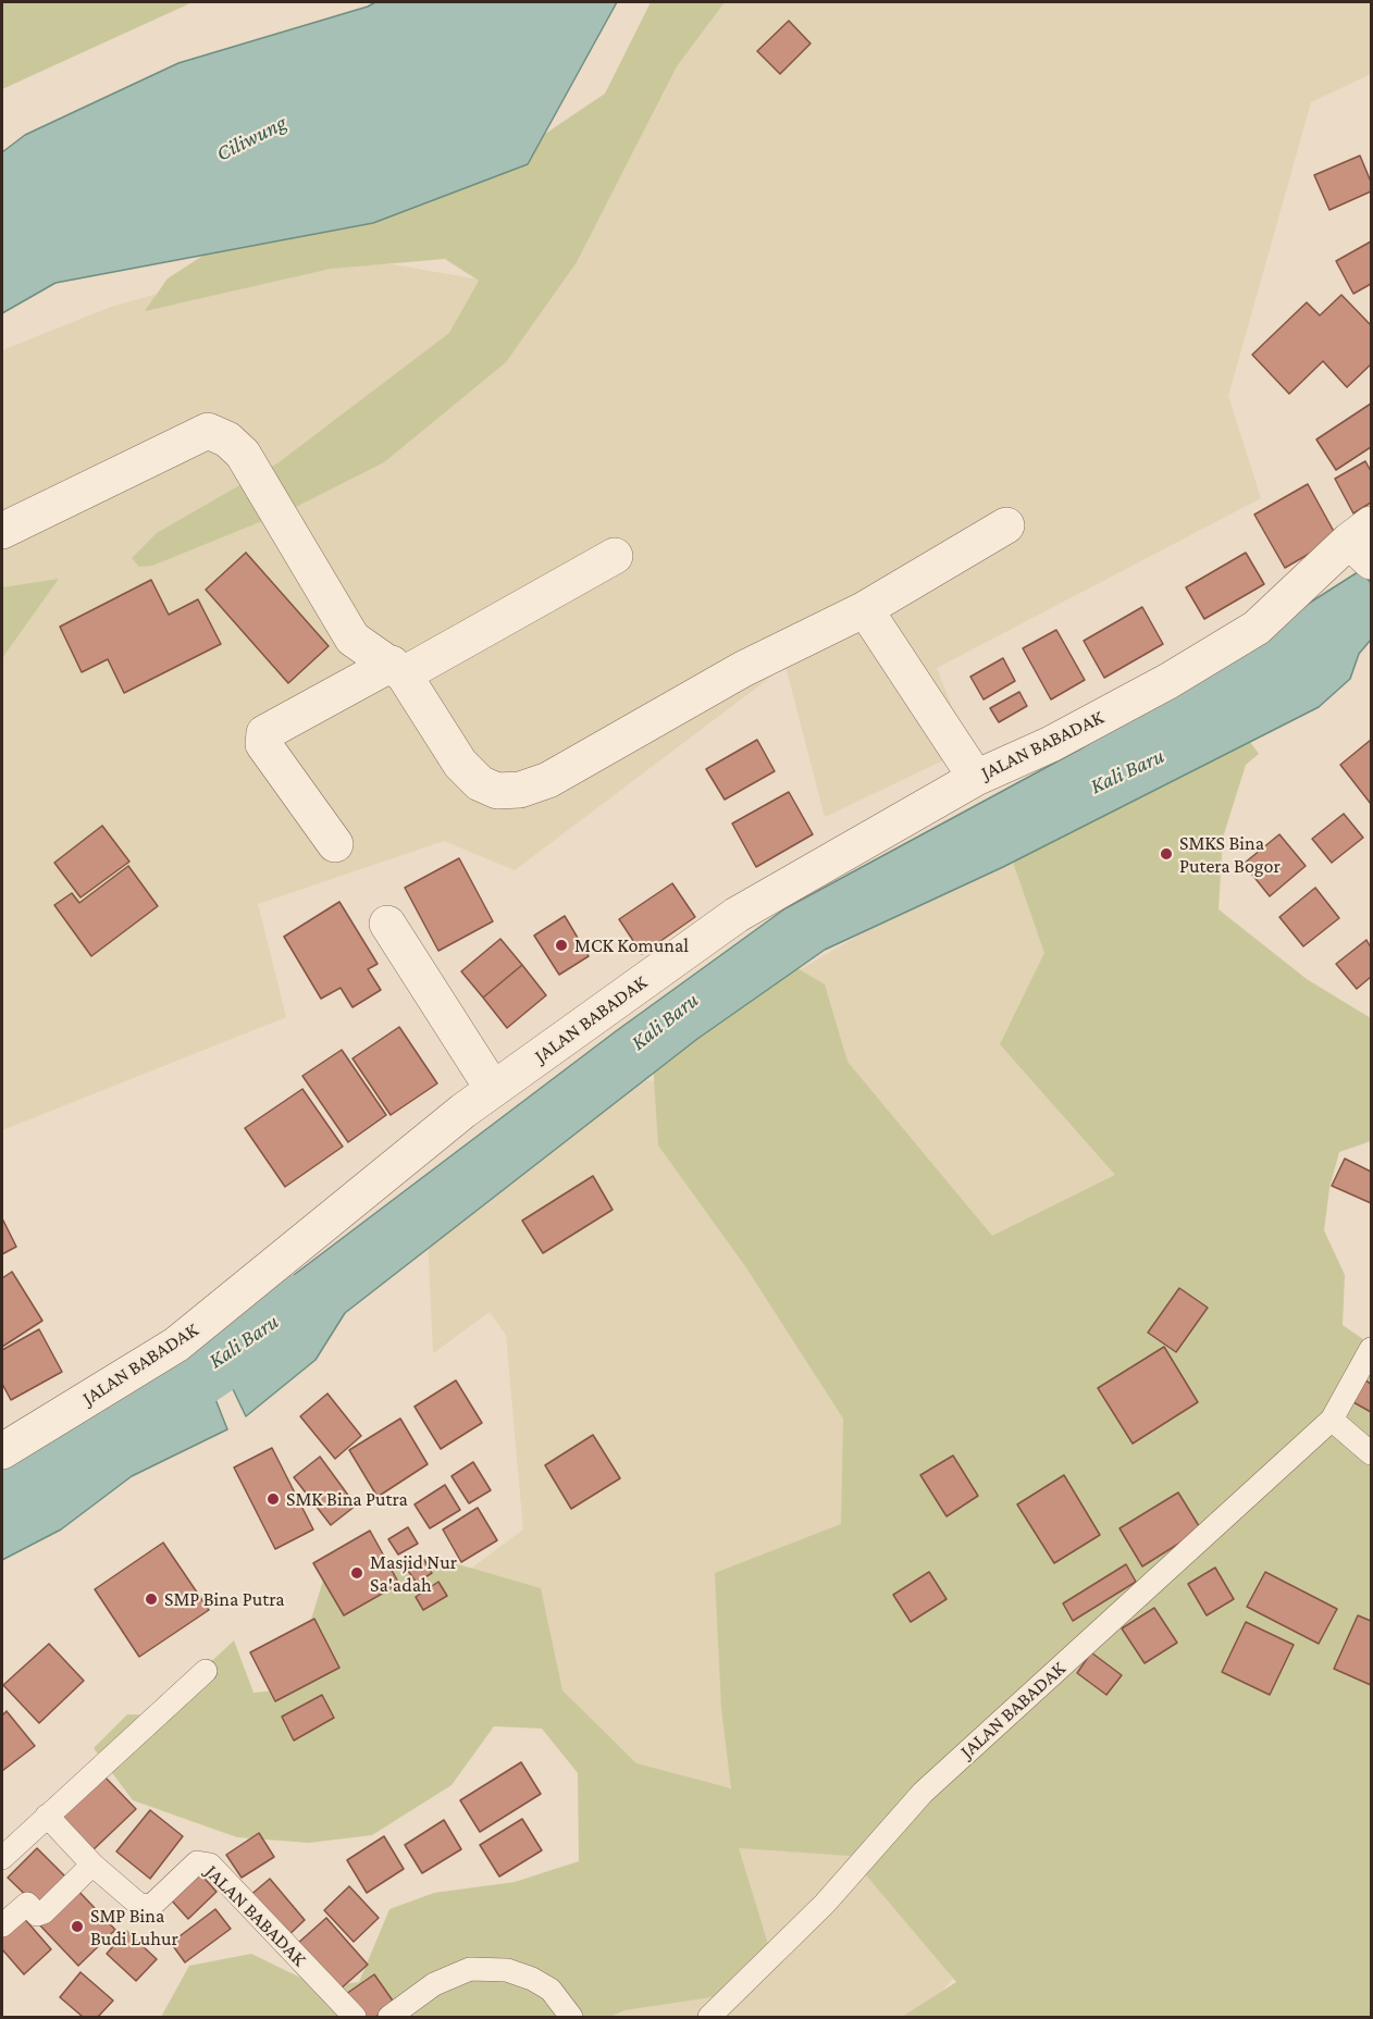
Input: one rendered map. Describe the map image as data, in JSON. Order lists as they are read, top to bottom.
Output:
{
  "streets": {
    "street": ["JALAN BABADAK"]
  },
  "water": ["Ciliwung", "Kali Baru"],
  "places": [
    "SMKS Bina Putera Bogor",
    "MCK Komunal",
    "SMK Bina Putra",
    "Masjid Nur Sa'adah",
    "SMP Bina Putra",
    "SMP Bina Budi Luhur"
  ]
}
